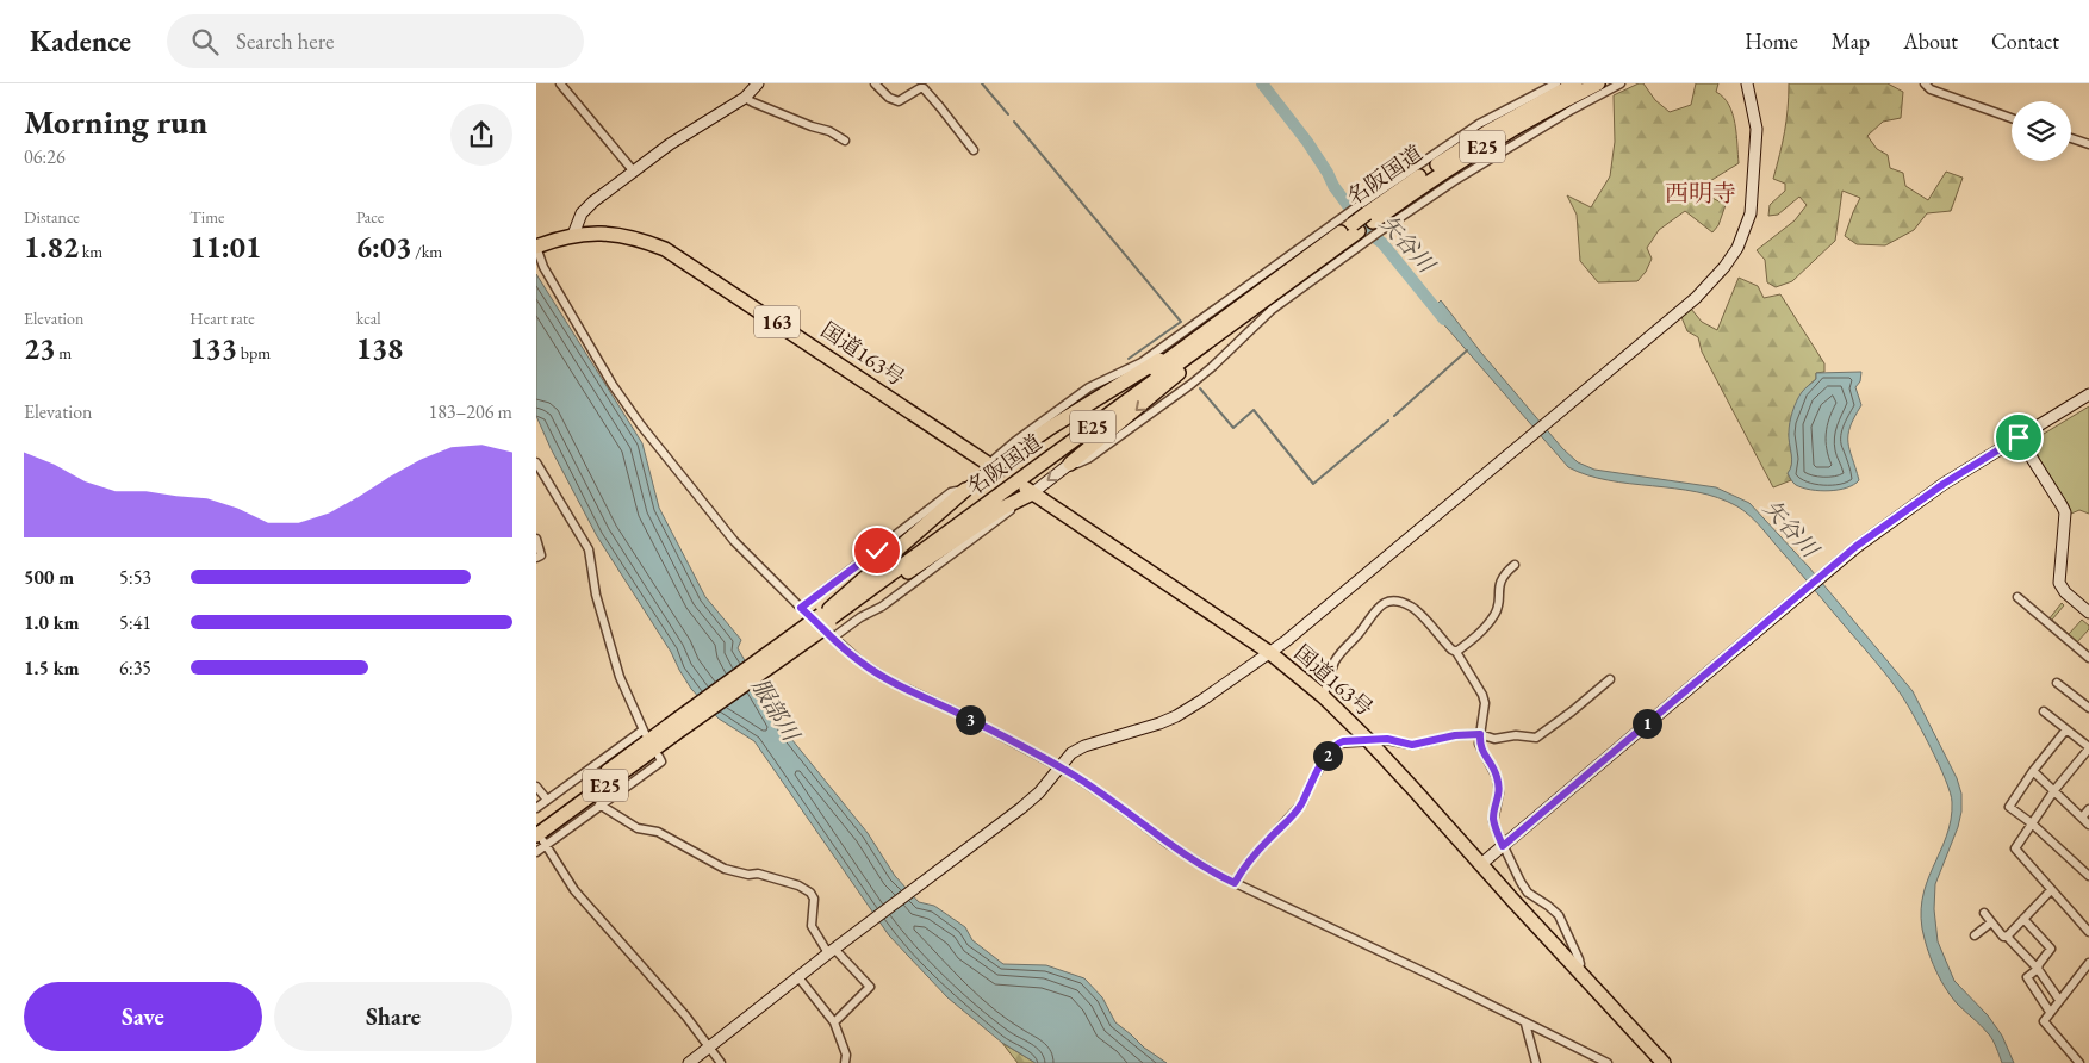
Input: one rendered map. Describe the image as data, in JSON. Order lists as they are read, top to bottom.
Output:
{
  "streets": {
    "highway": [
      "E25",
      "名阪国道",
      "163",
      "国道163号"
    ]
  },
  "districts": ["西明寺"],
  "water": ["矢谷川", "服部川"],
  "page": {
    "header": "Kadence",
    "search": "Search here",
    "nav": [
      "Home",
      "Map",
      "About",
      "Contact"
    ],
    "heading": ["Morning run", "06:26"],
    "stats": [
      ["Distance", "1.82 km"],
      ["Time", "11:01"],
      ["Pace", "6:03 /km"],
      ["Elevation", "23 m"],
      ["Heart rate", "133 bpm"],
      ["kcal", "138"]
    ],
    "chart": ["Elevation", "183–206 m"],
    "list": [
      {
        "name": "500 m",
        "note": "5:53"
      },
      {
        "name": "1.0 km",
        "note": "5:41"
      },
      {
        "name": "1.5 km",
        "note": "6:35"
      }
    ],
    "pins": ["3", "1", "2"],
    "buttons": ["Save", "Share"]
  }
}
